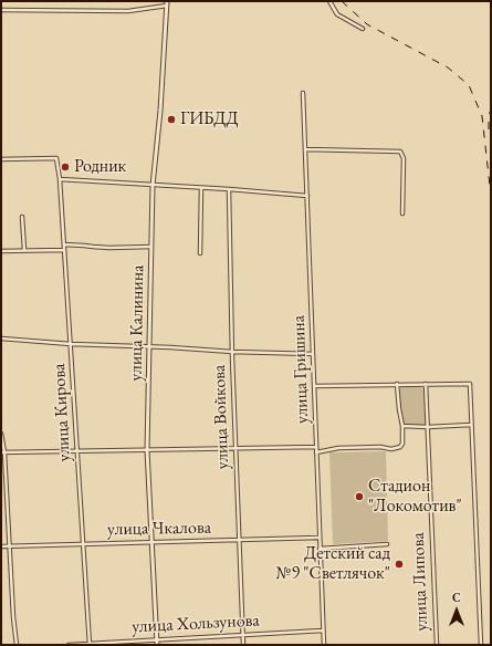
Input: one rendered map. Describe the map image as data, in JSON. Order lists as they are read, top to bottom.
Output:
{
  "streets": {
    "street": [
      "улица Калинина",
      "улица Гришина",
      "улица Кирова",
      "улица Войкова",
      "улица Чкалова",
      "улица Липова",
      "улица Хользунова"
    ]
  },
  "crossings": [
    ["улица Калинина", "улица Чкалова"],
    ["улица Калинина", "улица Хользунова"],
    ["улица Гришина", "улица Чкалова"],
    ["улица Гришина", "улица Хользунова"],
    ["улица Кирова", "улица Чкалова"],
    ["улица Кирова", "улица Хользунова"],
    ["улица Войкова", "улица Чкалова"],
    ["улица Войкова", "улица Хользунова"]
  ],
  "places": [
    "ГИБДД",
    "Родник",
    "Стадион \"Локомотив\"",
    "Детский сад №9 \"Светлячок\""
  ],
  "north": "top"
}
